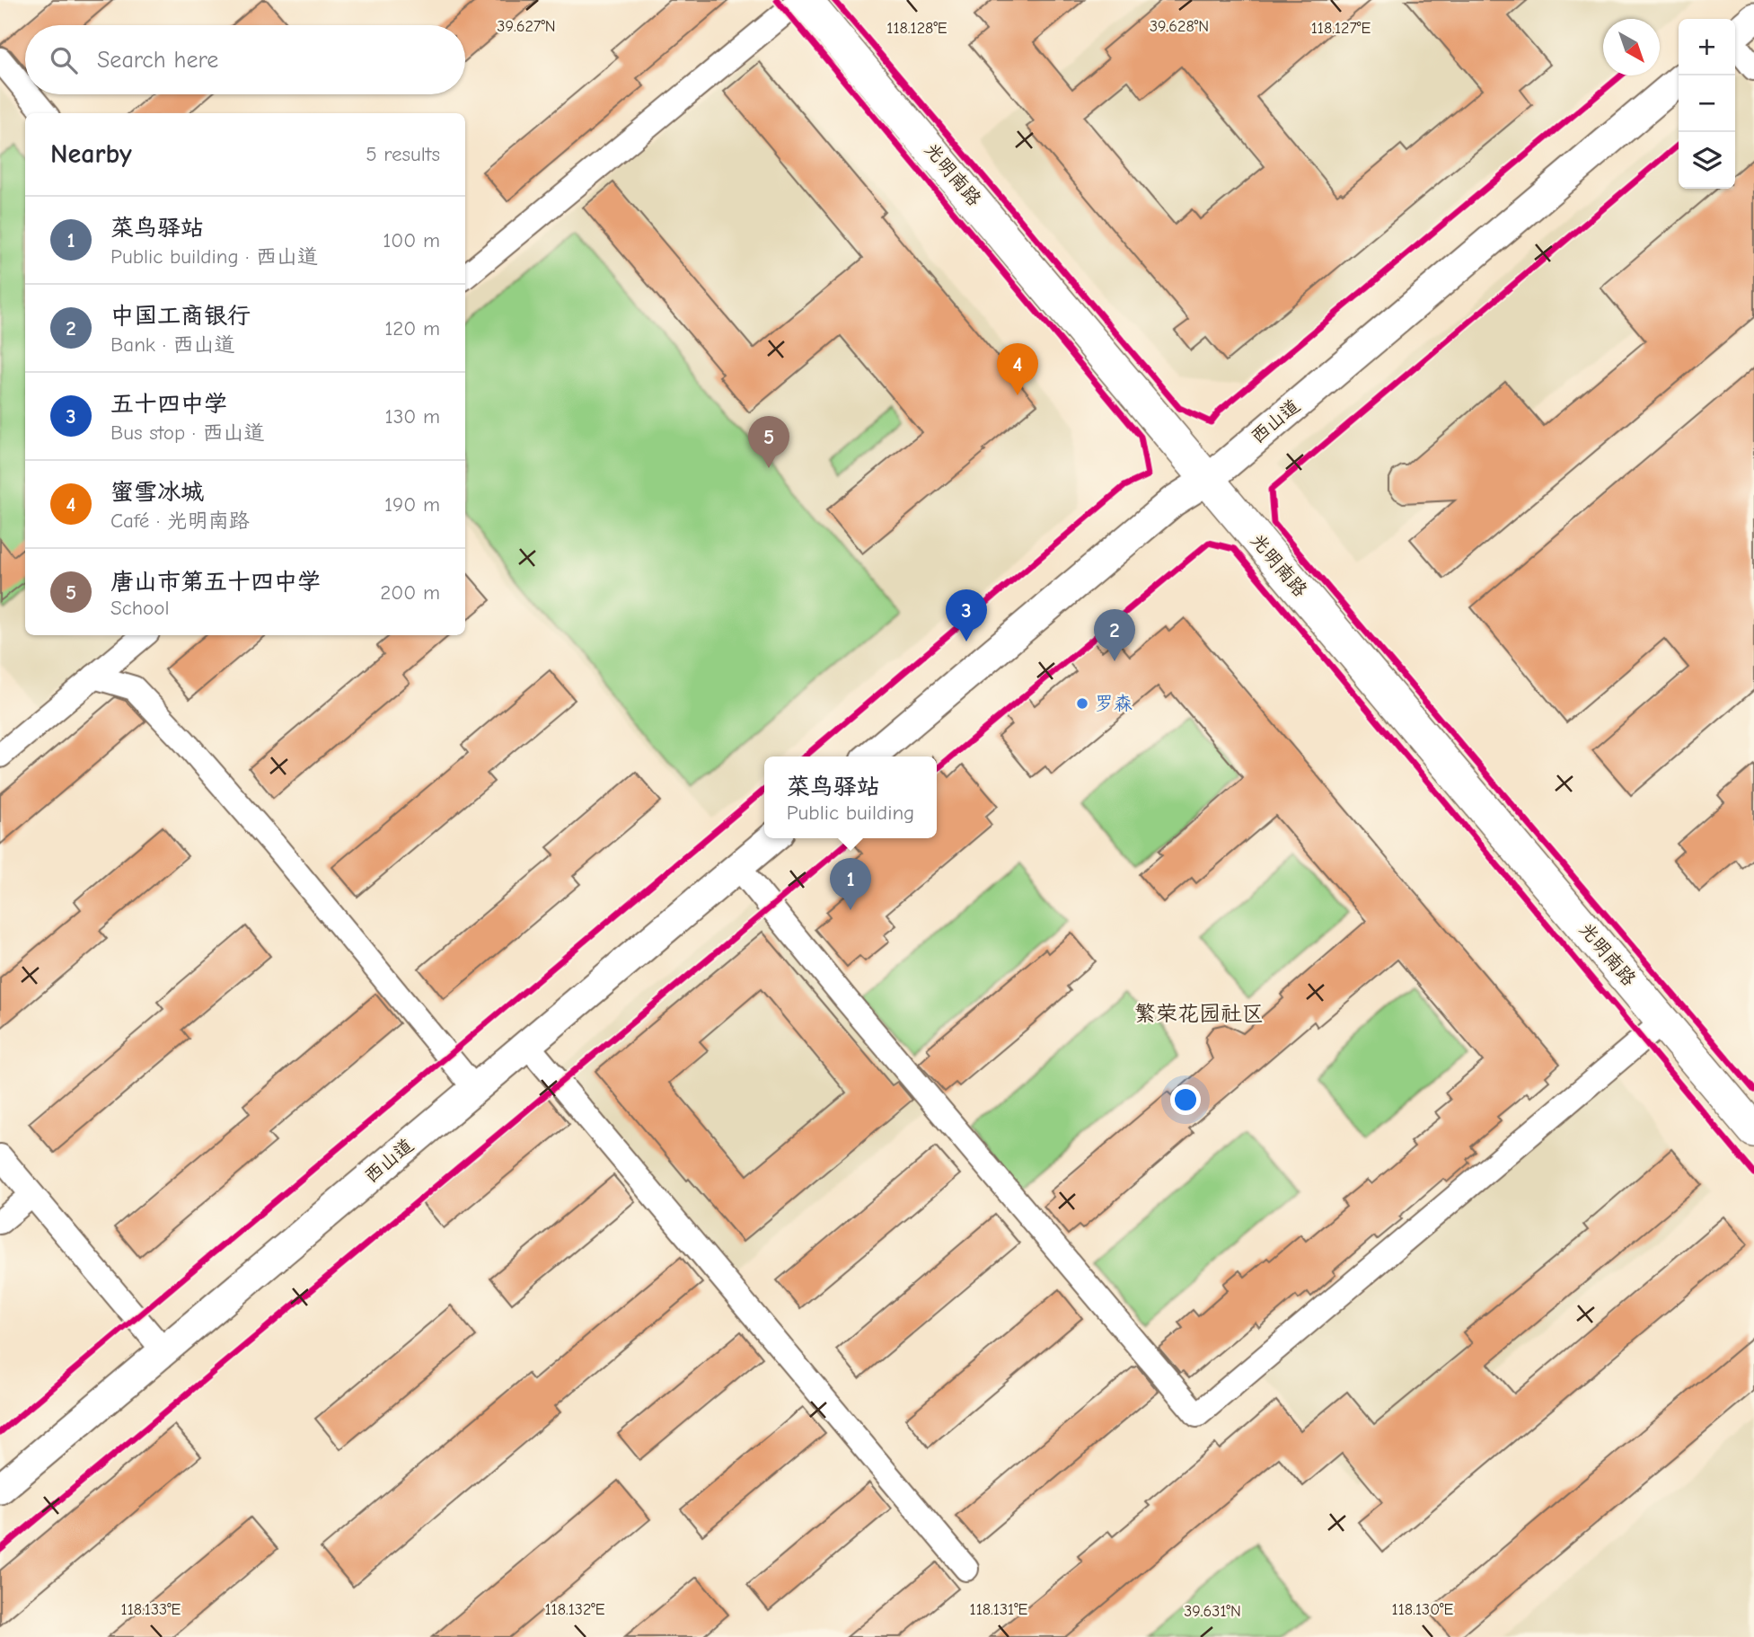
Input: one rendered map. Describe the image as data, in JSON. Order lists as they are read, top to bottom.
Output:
{
  "streets": {
    "main road": ["光明南路"],
    "street": ["西山道"]
  },
  "crossings": [
    ["光明南路", "西山道"]
  ],
  "districts": ["繁荣花园社区"],
  "places": ["罗森"],
  "north": "bottom right",
  "page": {
    "map_buttons": ["+", "−"],
    "search": "Search here",
    "heading": ["Nearby", "5 results"],
    "list": [
      {
        "mark": "1",
        "name": "菜鸟驿站",
        "note": "Public building · 西山道",
        "value": "100 m"
      },
      {
        "mark": "2",
        "name": "中国工商银行",
        "note": "Bank · 西山道",
        "value": "120 m"
      },
      {
        "mark": "3",
        "name": "五十四中学",
        "note": "Bus stop · 西山道",
        "value": "130 m"
      },
      {
        "mark": "4",
        "name": "蜜雪冰城",
        "note": "Café · 光明南路",
        "value": "190 m"
      },
      {
        "mark": "5",
        "name": "唐山市第五十四中学",
        "note": "School",
        "value": "200 m"
      }
    ],
    "pins": [
      "4",
      "5",
      "3",
      "2",
      "1"
    ],
    "popup": ["菜鸟驿站", "Public building"]
  },
  "coordinates": [
    "39.627°N",
    "39.628°N",
    "118.128°E",
    "118.127°E",
    "118.133°E",
    "118.132°E",
    "118.131°E",
    "118.130°E",
    "39.631°N"
  ]
}
